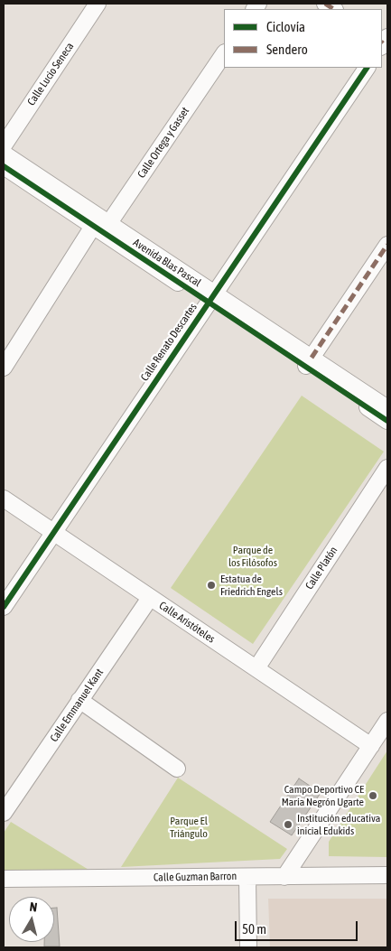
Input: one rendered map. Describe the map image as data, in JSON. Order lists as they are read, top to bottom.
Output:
{
  "streets": {
    "street": [
      "Calle Lucio Seneca",
      "Calle Ortega y Gasset",
      "Avenida Blas Pascal",
      "Calle Renato Descartes",
      "Calle Platón",
      "Calle Aristóteles",
      "Calle Emmanuel Kant",
      "Calle Guzman Barron"
    ]
  },
  "crossings": [
    ["Calle Ortega y Gasset", "Avenida Blas Pascal"],
    ["Avenida Blas Pascal", "Calle Renato Descartes"],
    ["Calle Renato Descartes", "Calle Aristóteles"],
    ["Calle Platón", "Calle Aristóteles"],
    ["Calle Aristóteles", "Calle Emmanuel Kant"]
  ],
  "parks": ["Parque de los Filósofos", "Parque El Triángulo"],
  "places": ["Estatua de Friedrich Engels", "Campo Deportivo CE María Negrón Ugarte", "Institución educativa inicial Edukids"],
  "legend": ["Ciclovía", "Sendero"],
  "scale_bar": "50 m",
  "north": "top"
}
